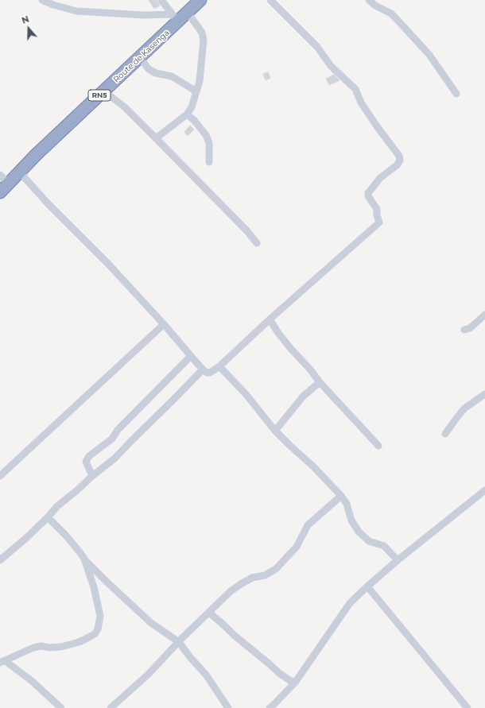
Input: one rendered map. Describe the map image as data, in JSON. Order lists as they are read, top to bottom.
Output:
{
  "streets": {
    "highway": ["Route de Kasenga", "RN5"]
  },
  "north": "top"
}
